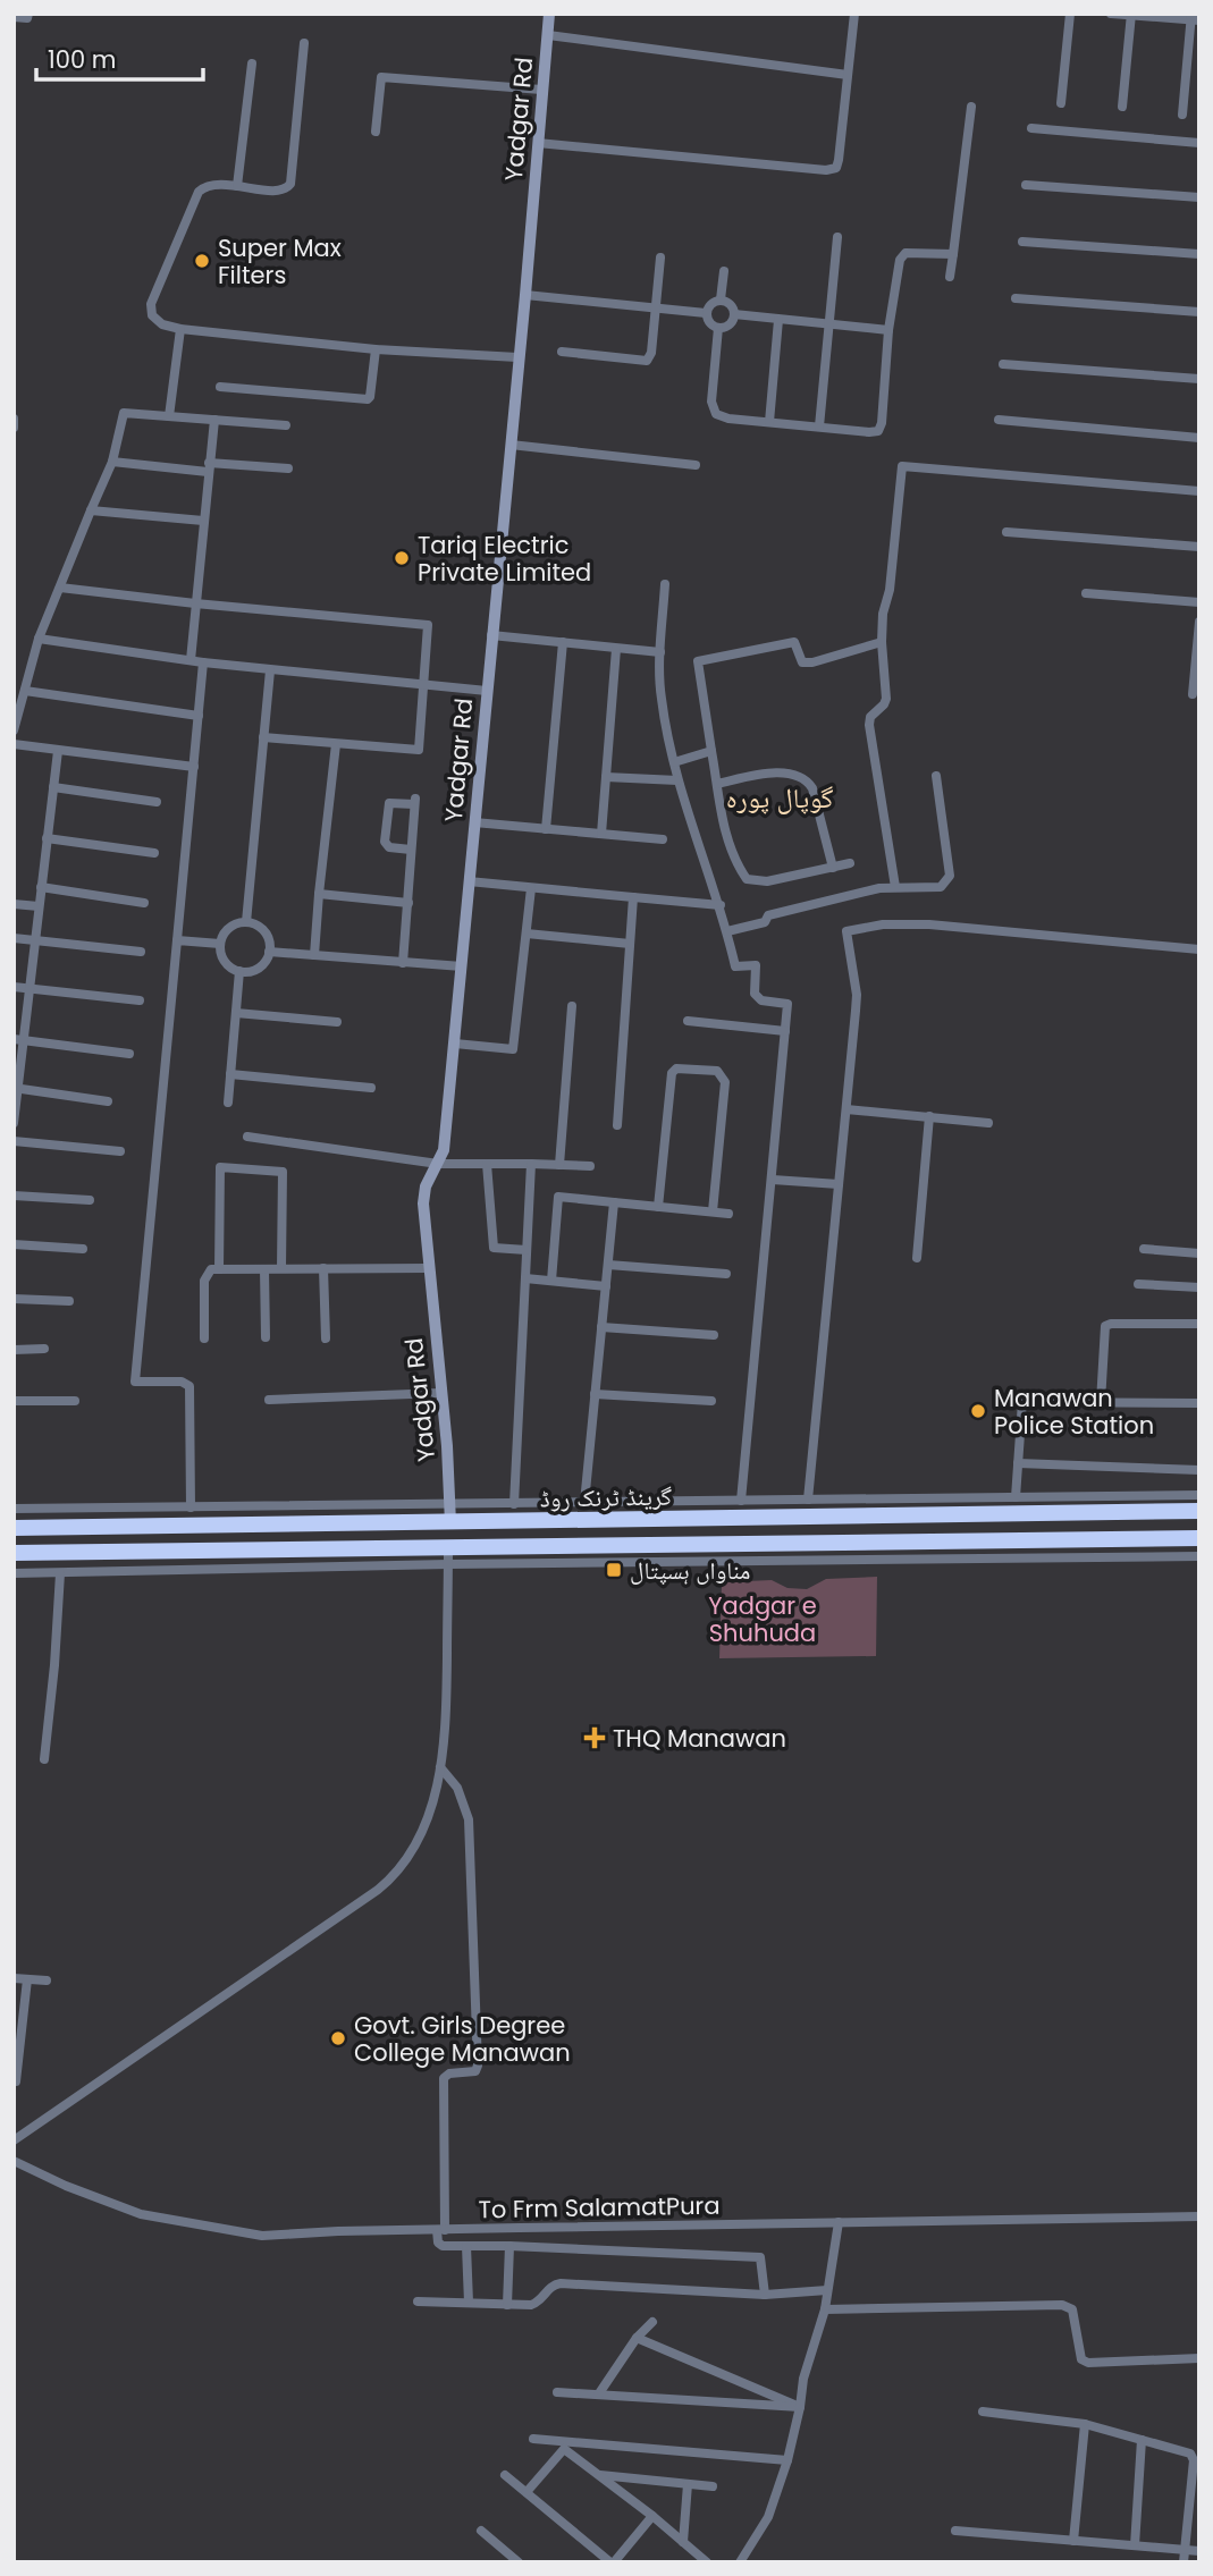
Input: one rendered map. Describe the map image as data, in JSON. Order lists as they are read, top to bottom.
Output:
{
  "streets": {
    "highway": ["گرینڈ ٹرنک روڈ"],
    "street": ["Yadgar Rd", "To Frm SalamatPura"]
  },
  "crossings": [
    ["Yadgar Rd", "گرینڈ ٹرنک روڈ"]
  ],
  "districts": ["گوپال پورہ"],
  "parks": ["Yadgar e Shuhuda"],
  "places": {
    "other": [
      "Super Max Filters",
      "Tariq Electric Private Limited",
      "Manawan Police Station",
      "Govt. Girls Degree College Manawan"
    ],
    "transit": ["مناواں ہسپتال"],
    "health": ["THQ Manawan"]
  },
  "scale_bar": "100 m"
}
